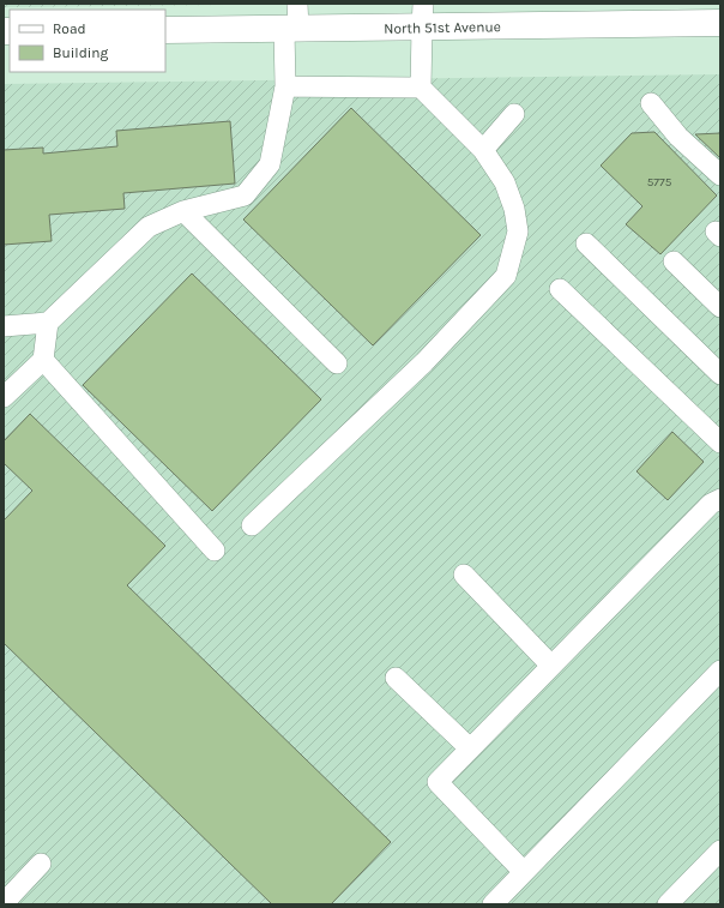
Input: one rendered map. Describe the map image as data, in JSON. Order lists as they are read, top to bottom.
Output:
{
  "streets": {
    "main road": ["North 51st Avenue"]
  },
  "house_numbers": ["5775"],
  "legend": ["Road", "Building"]
}
